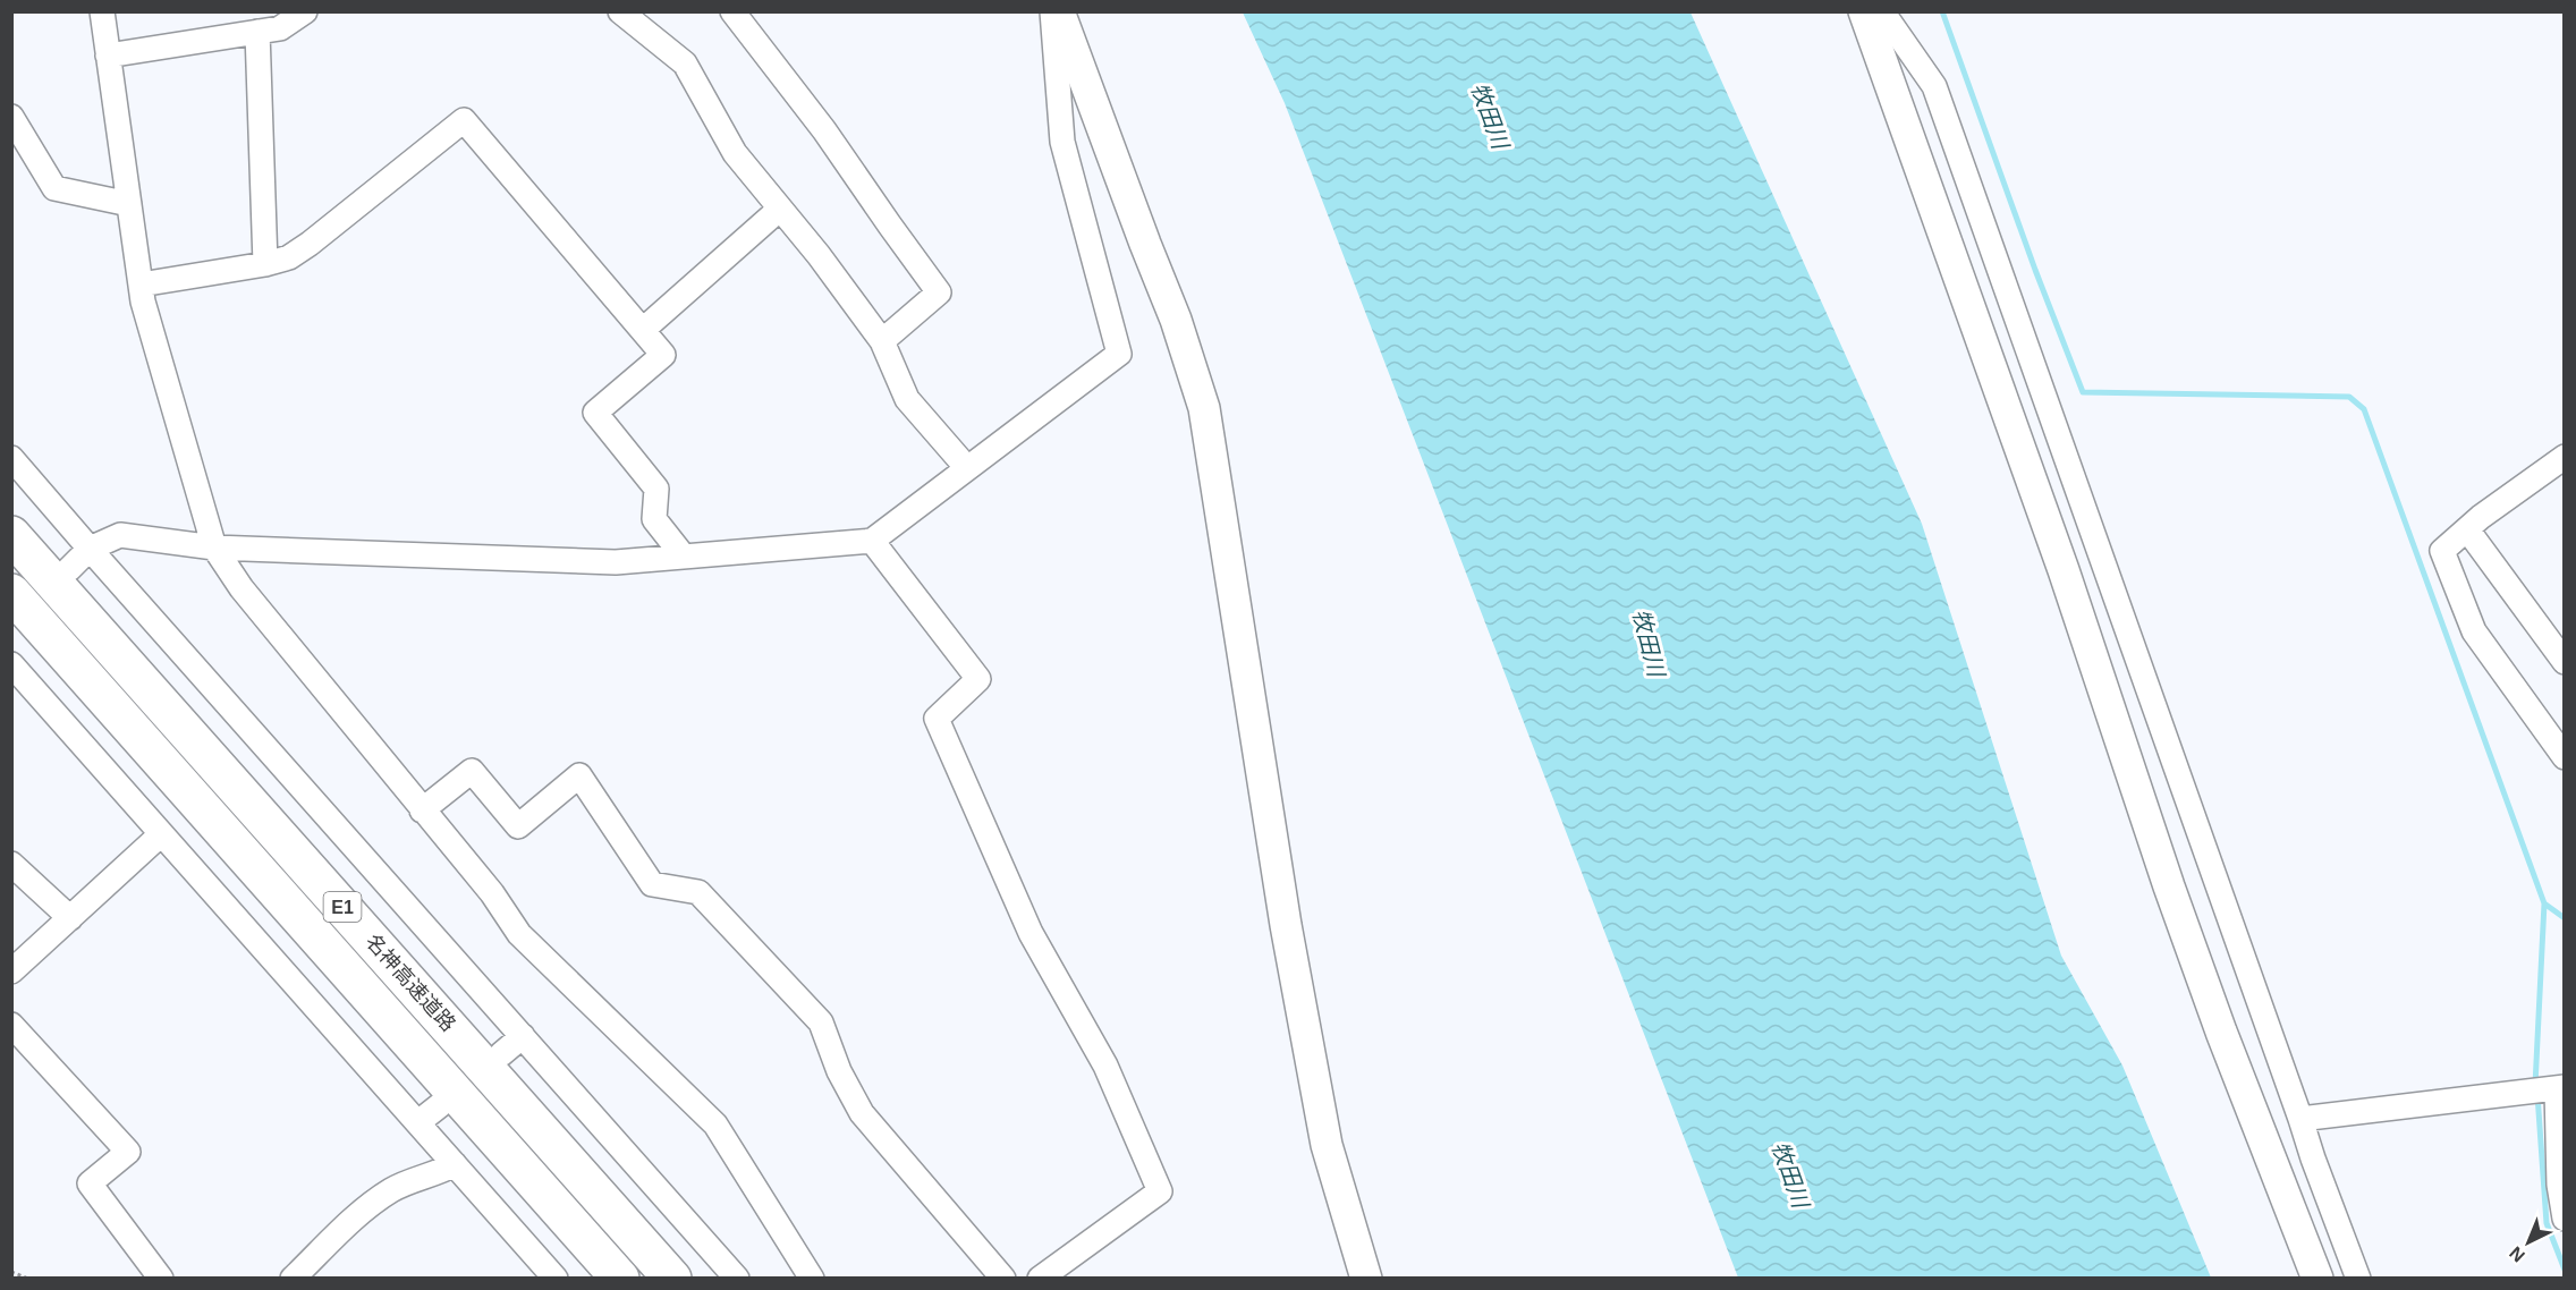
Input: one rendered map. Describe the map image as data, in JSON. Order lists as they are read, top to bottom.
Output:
{
  "streets": {
    "highway": ["E1", "名神高速道路"]
  },
  "water": ["牧田川"],
  "north": "bottom left"
}
